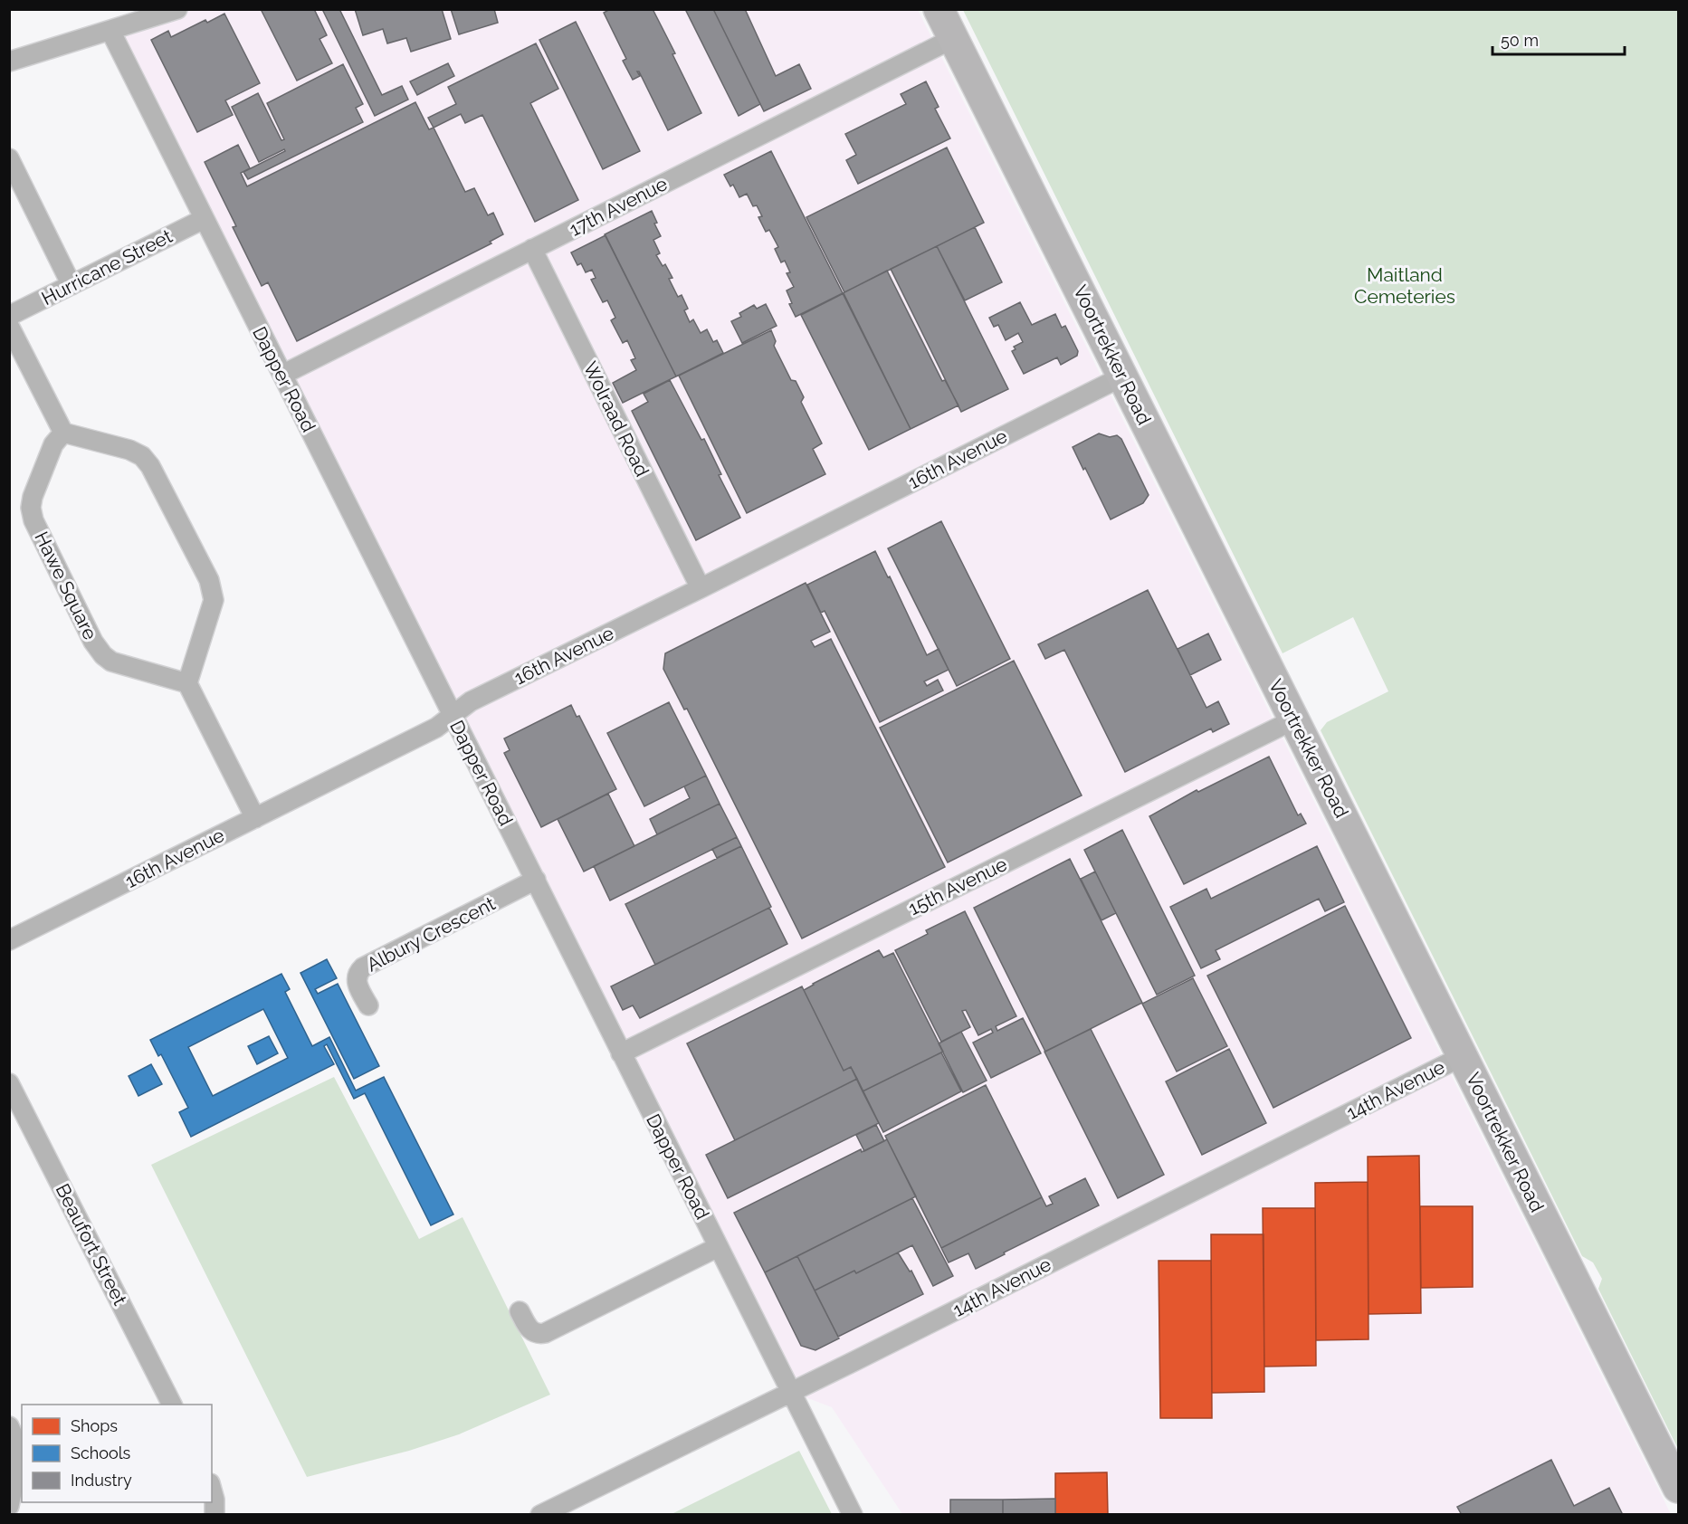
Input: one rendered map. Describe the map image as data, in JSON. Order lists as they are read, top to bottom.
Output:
{
  "streets": {
    "main road": ["Voortrekker Road"],
    "street": [
      "17th Avenue",
      "Hurricane Street",
      "Dapper Road",
      "Wolraad Road",
      "16th Avenue",
      "Hawe Square",
      "15th Avenue",
      "Albury Crescent",
      "14th Avenue",
      "Beaufort Street"
    ]
  },
  "crossings": [
    ["17th Avenue", "Voortrekker Road"],
    ["17th Avenue", "Dapper Road"],
    ["17th Avenue", "Wolraad Road"],
    ["Hurricane Street", "Dapper Road"],
    ["Voortrekker Road", "16th Avenue"],
    ["Voortrekker Road", "15th Avenue"],
    ["Voortrekker Road", "14th Avenue"],
    ["Dapper Road", "16th Avenue"],
    ["Dapper Road", "15th Avenue"],
    ["Dapper Road", "Albury Crescent"],
    ["Dapper Road", "14th Avenue"],
    ["Wolraad Road", "16th Avenue"]
  ],
  "parks": ["Maitland Cemeteries"],
  "legend": ["Shops", "Schools", "Industry"],
  "scale_bar": "50 m"
}
